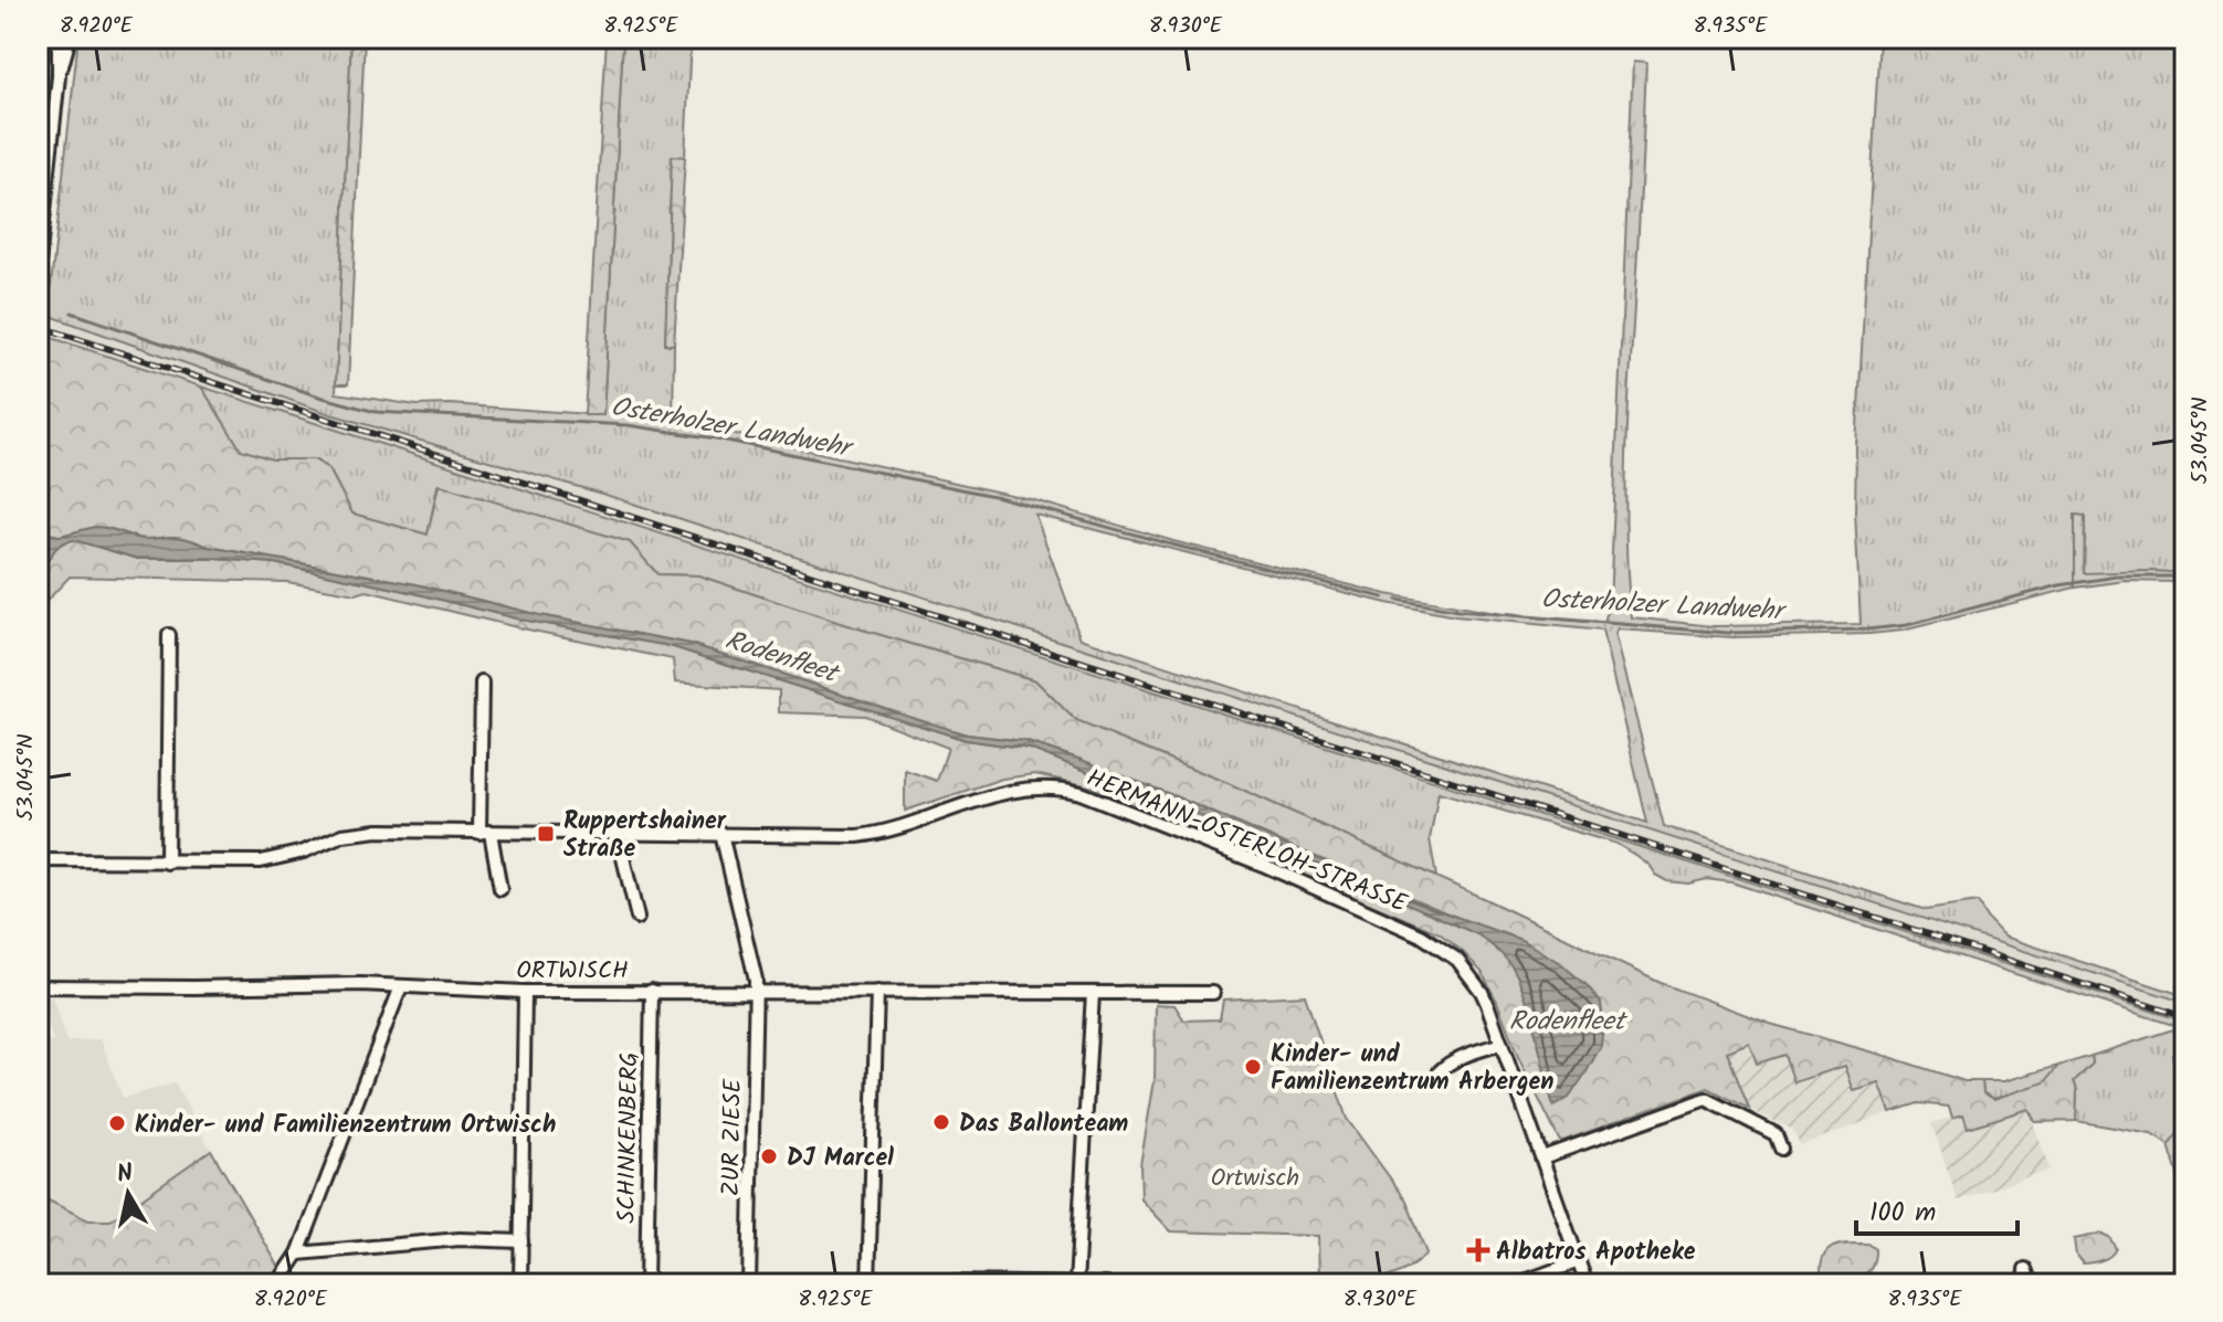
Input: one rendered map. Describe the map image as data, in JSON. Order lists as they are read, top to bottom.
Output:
{
  "streets": {
    "street": [
      "HERMANN-OSTERLOH-STRASSE",
      "ORTWISCH",
      "SCHINKENBERG",
      "ZUR ZIESE"
    ]
  },
  "crossings": [
    ["HERMANN-OSTERLOH-STRASSE", "ZUR ZIESE"],
    ["ORTWISCH", "SCHINKENBERG"],
    ["ORTWISCH", "ZUR ZIESE"]
  ],
  "water": ["Osterholzer Landwehr", "Rodenfleet"],
  "parks": ["Ortwisch"],
  "places": {
    "transit": ["Ruppertshainer Straße"],
    "other": [
      "Kinder- und Familienzentrum Arbergen",
      "Das Ballonteam",
      "Kinder- und Familienzentrum Ortwisch",
      "DJ Marcel"
    ],
    "health": ["Albatros Apotheke"]
  },
  "scale_bar": "100 m",
  "north": "top",
  "coordinates": [
    "8.920°E",
    "8.925°E",
    "8.930°E",
    "8.935°E",
    "53.045°N"
  ]
}
